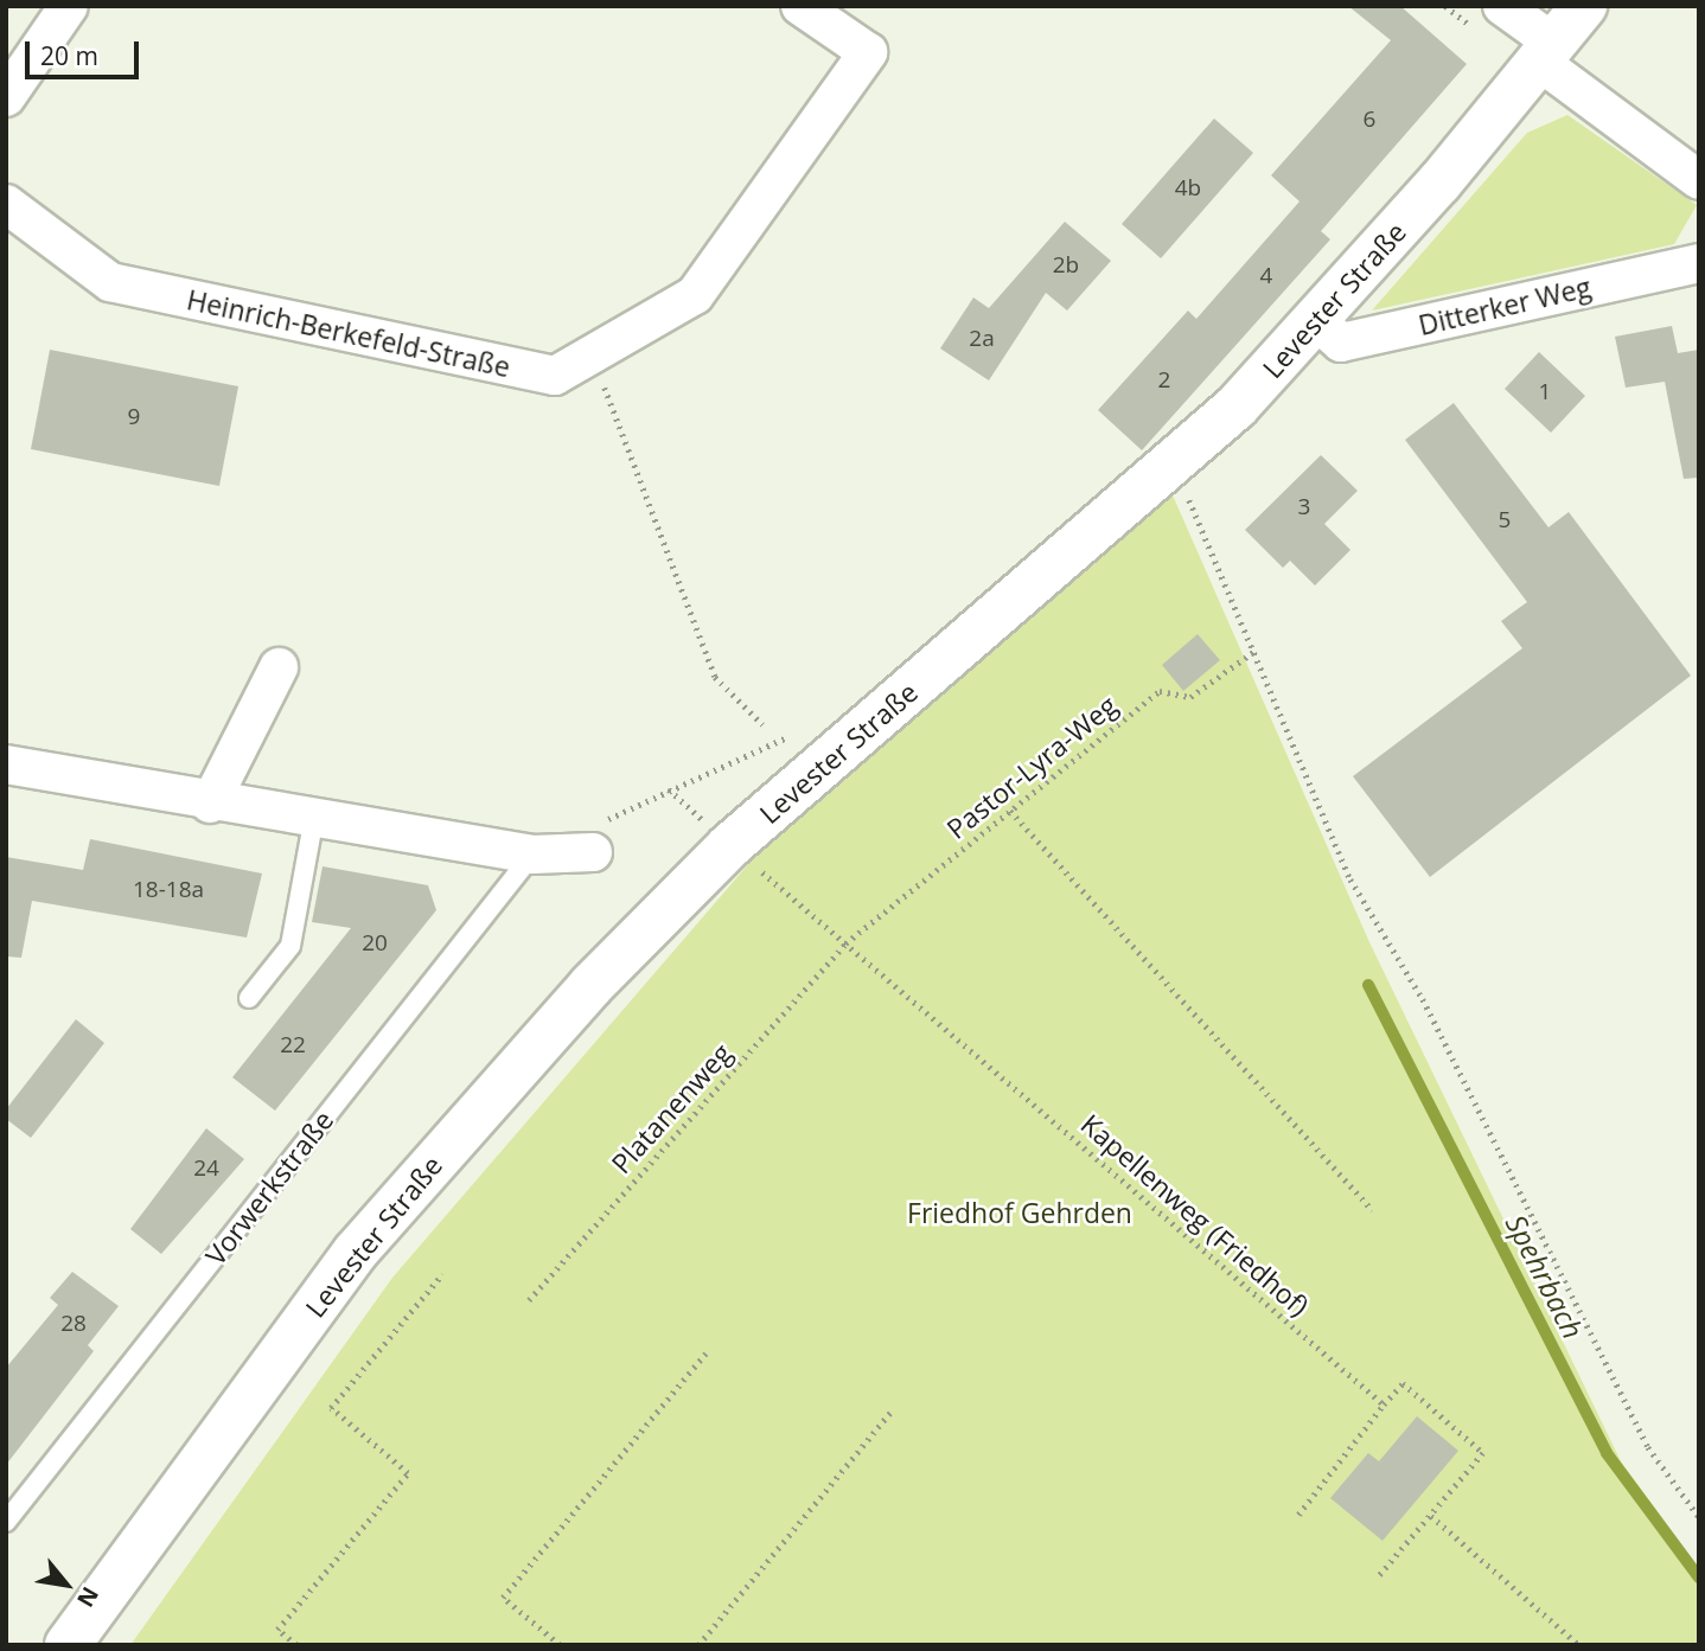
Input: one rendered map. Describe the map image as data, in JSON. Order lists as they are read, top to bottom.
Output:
{
  "streets": {
    "street": ["Levester Straße", "Ditterker Weg", "Heinrich-Berkefeld-Straße"],
    "lane": ["Vorwerkstraße"],
    "path": ["Pastor-Lyra-Weg", "Platanenweg", "Kapellenweg (Friedhof)"]
  },
  "crossings": [
    ["Levester Straße", "Ditterker Weg"],
    ["Pastor-Lyra-Weg", "Platanenweg"],
    ["Pastor-Lyra-Weg", "Kapellenweg (Friedhof)"],
    ["Platanenweg", "Kapellenweg (Friedhof)"]
  ],
  "water": ["Spehrbach"],
  "parks": ["Friedhof Gehrden"],
  "house_numbers": [
    "6",
    "4b",
    "2b",
    "4",
    "2a",
    "2",
    "1",
    "9",
    "3",
    "5",
    "18-18a",
    "20",
    "22",
    "24",
    "28"
  ],
  "scale_bar": "20 m",
  "north": "bottom right"
}
